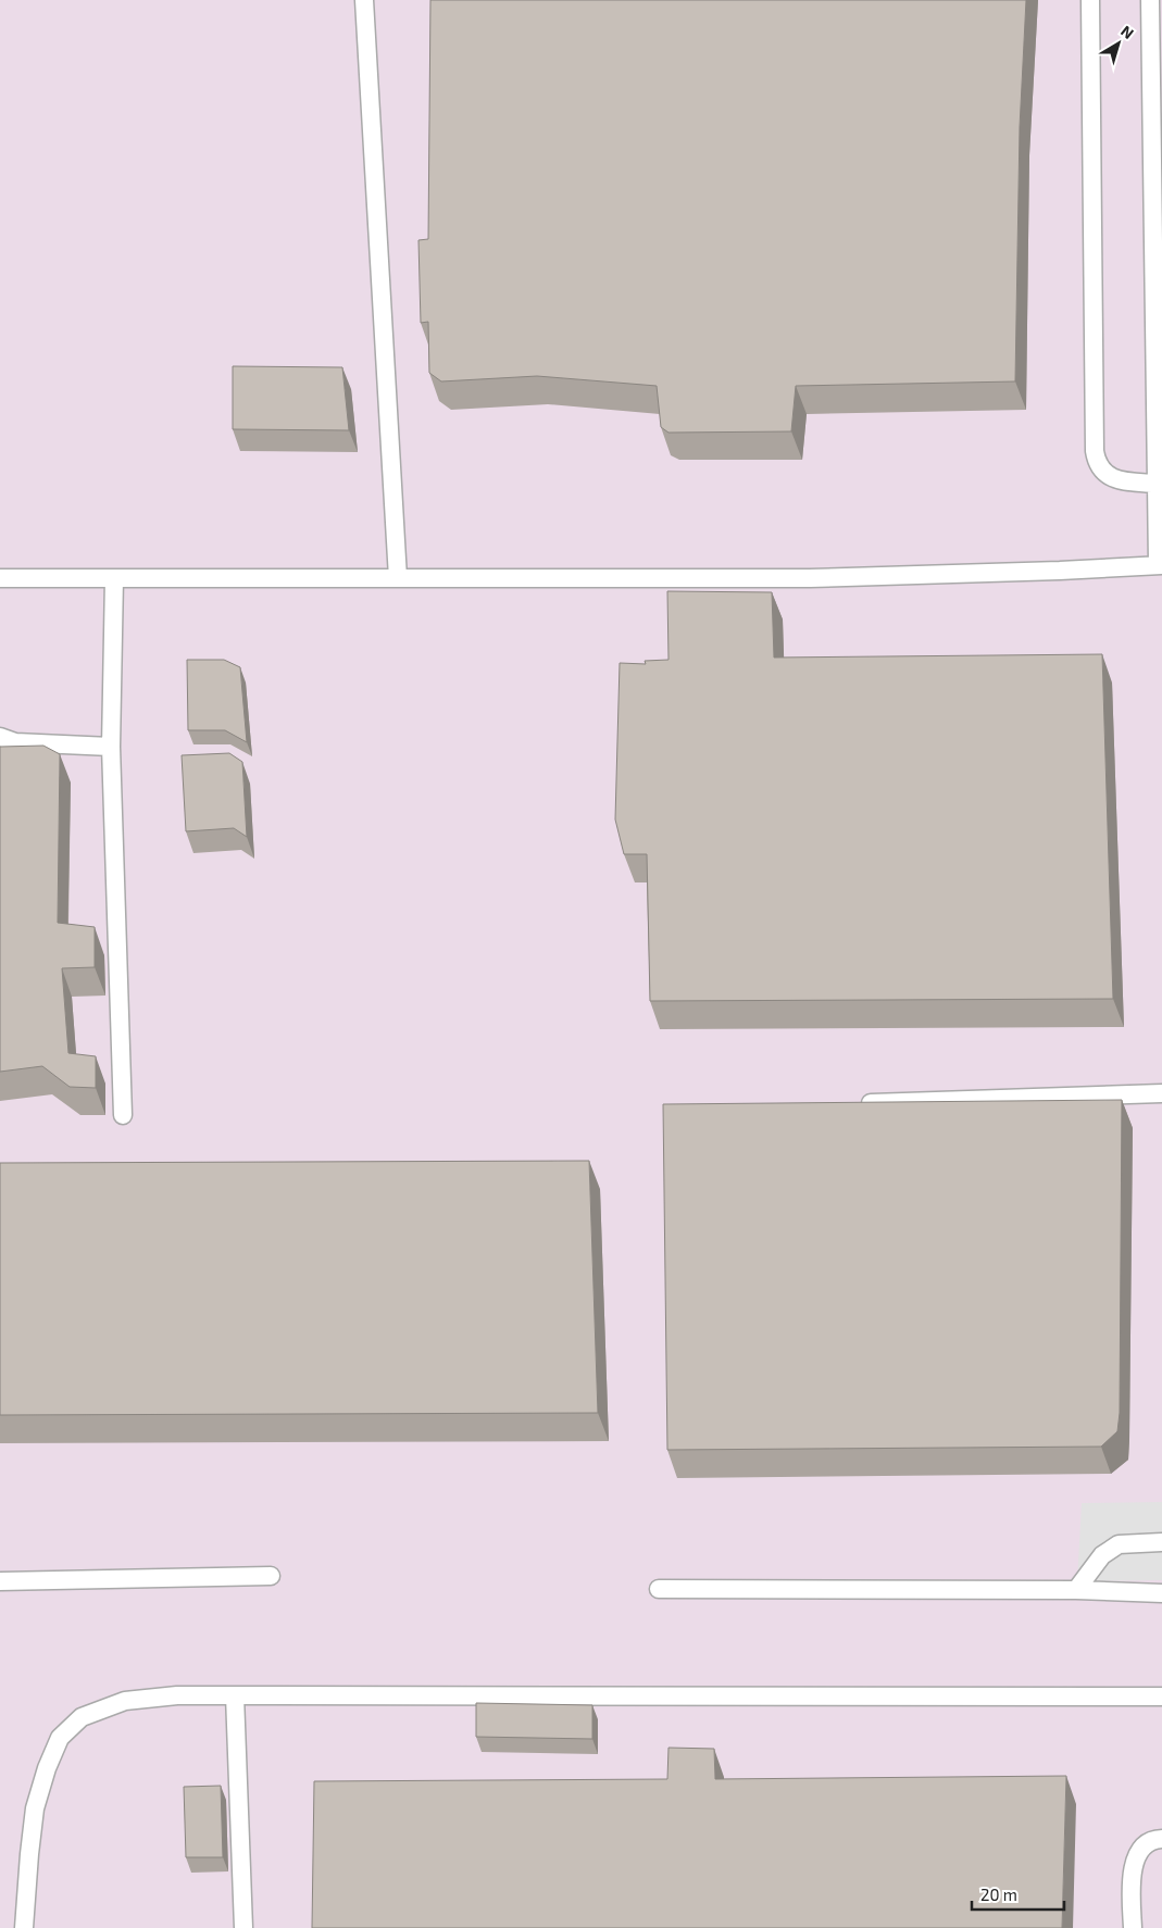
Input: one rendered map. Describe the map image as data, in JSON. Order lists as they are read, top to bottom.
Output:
{
  "scale_bar": "20 m",
  "north": "top right"
}
